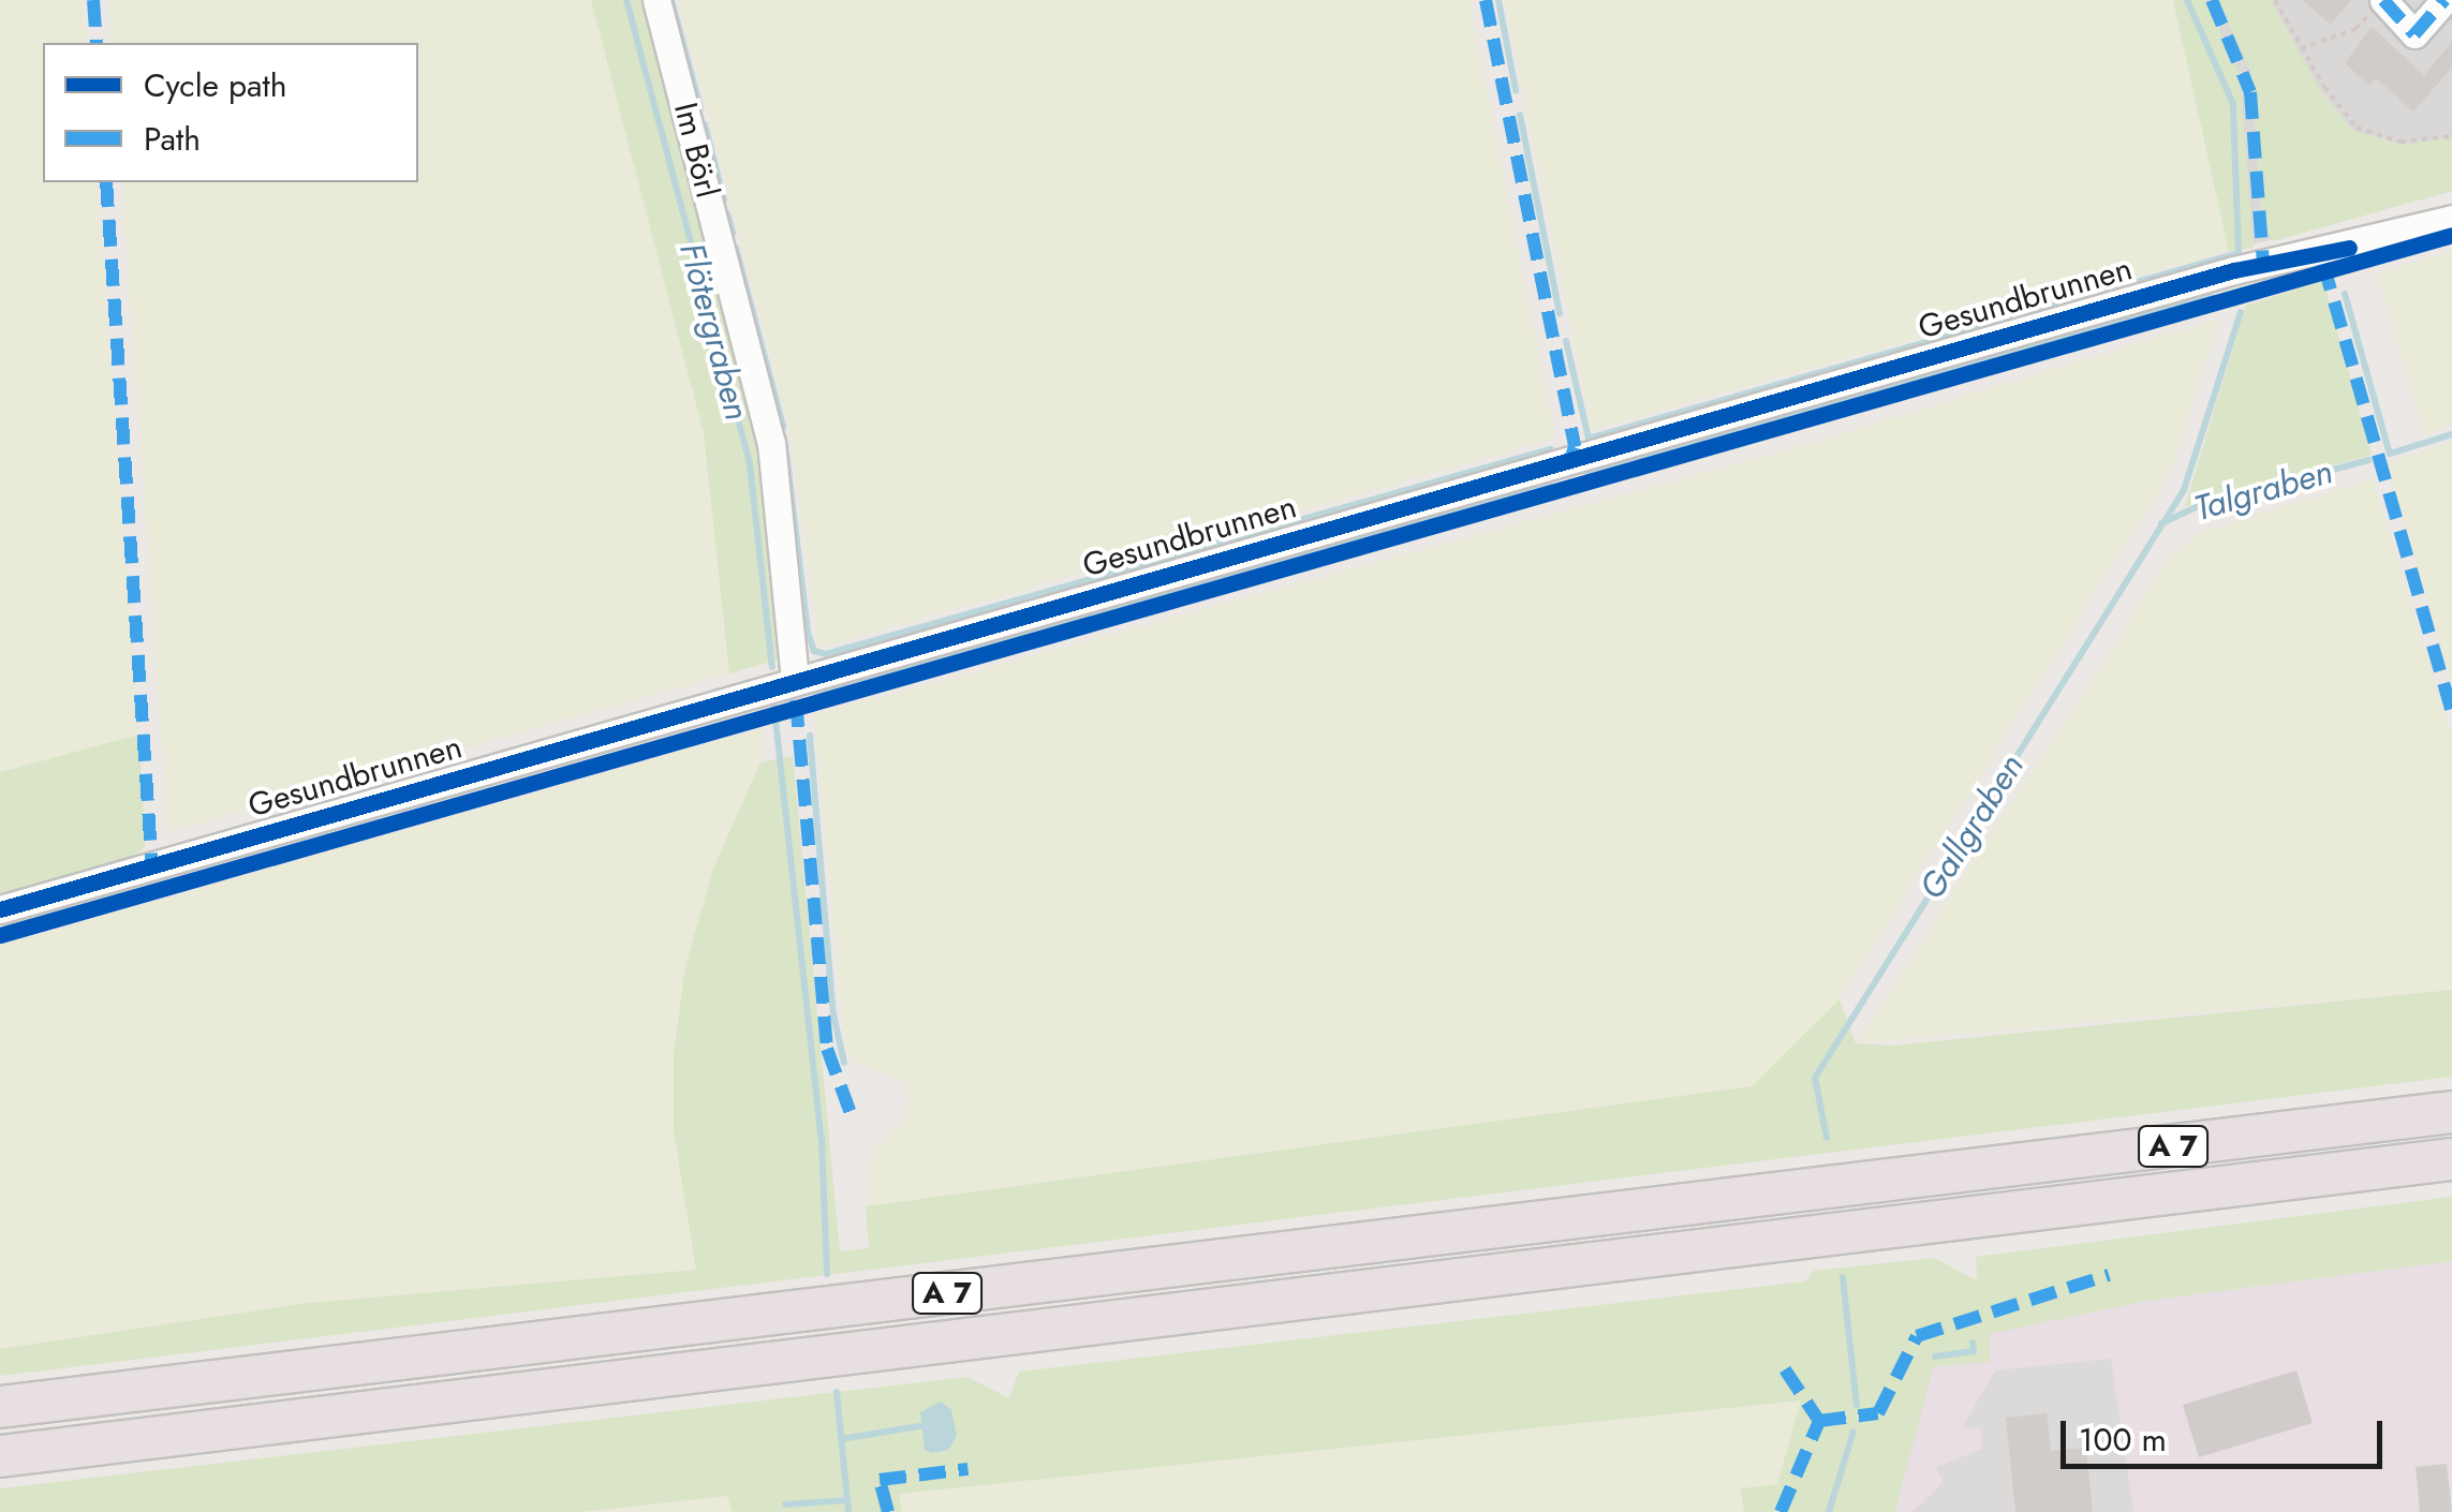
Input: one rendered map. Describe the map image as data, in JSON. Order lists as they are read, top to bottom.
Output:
{
  "streets": {
    "highway": ["A 7"],
    "street": ["Im Börl", "Gesundbrunnen"]
  },
  "crossings": [
    ["Im Börl", "Gesundbrunnen"]
  ],
  "water": ["Flötergraben", "Talgraben", "Gallgraben"],
  "legend": ["Cycle path", "Path"],
  "scale_bar": "100 m"
}
